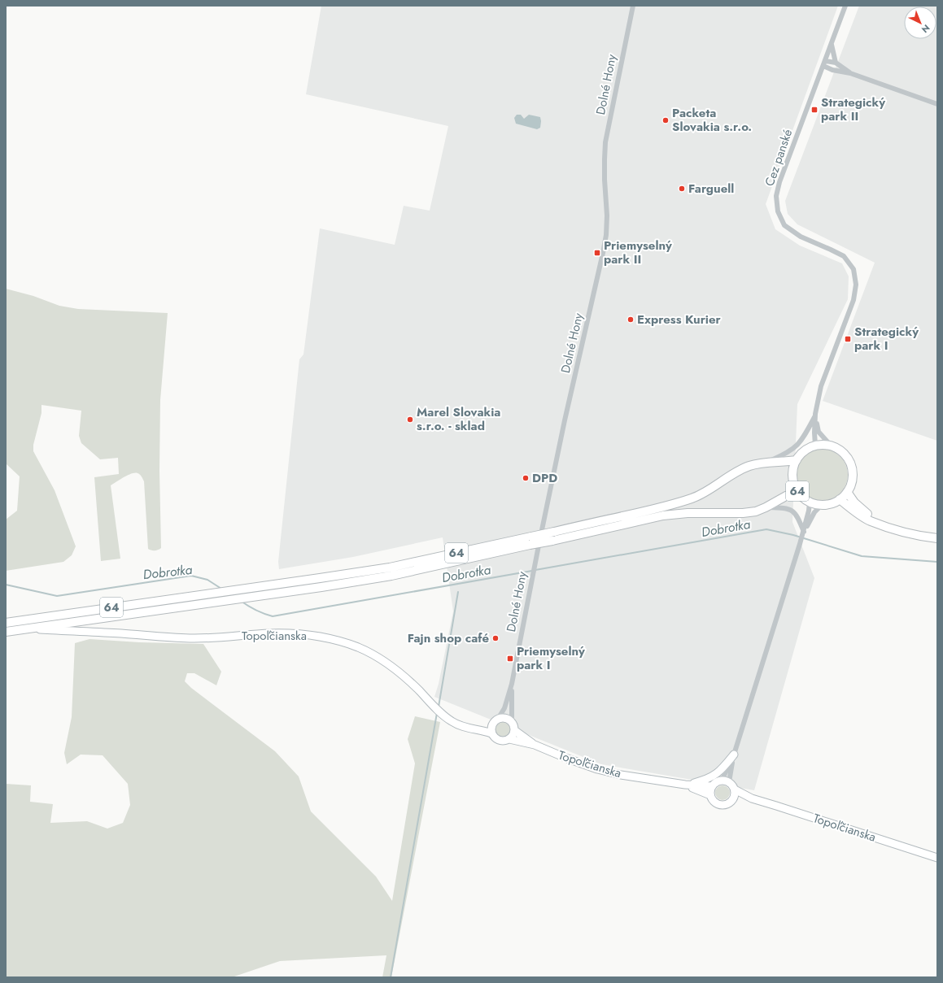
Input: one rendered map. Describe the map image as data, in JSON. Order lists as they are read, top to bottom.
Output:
{
  "streets": {
    "main road": ["64"],
    "street": ["Dolné Hony", "Cez panské", "Topoľčianska"]
  },
  "crossings": [
    ["Dolné Hony", "Topoľčianska"],
    ["64", "Topoľčianska"]
  ],
  "water": ["Dobrotka"],
  "places": {
    "transit": [
      "Strategický park II",
      "Priemyselný park II",
      "Strategický park I",
      "Priemyselný park I"
    ],
    "other": [
      "Packeta Slovakia s.r.o.",
      "Farguell",
      "Express Kurier",
      "Marel Slovakia s.r.o. - sklad",
      "DPD",
      "Fajn shop café"
    ]
  },
  "north": "bottom right"
}
